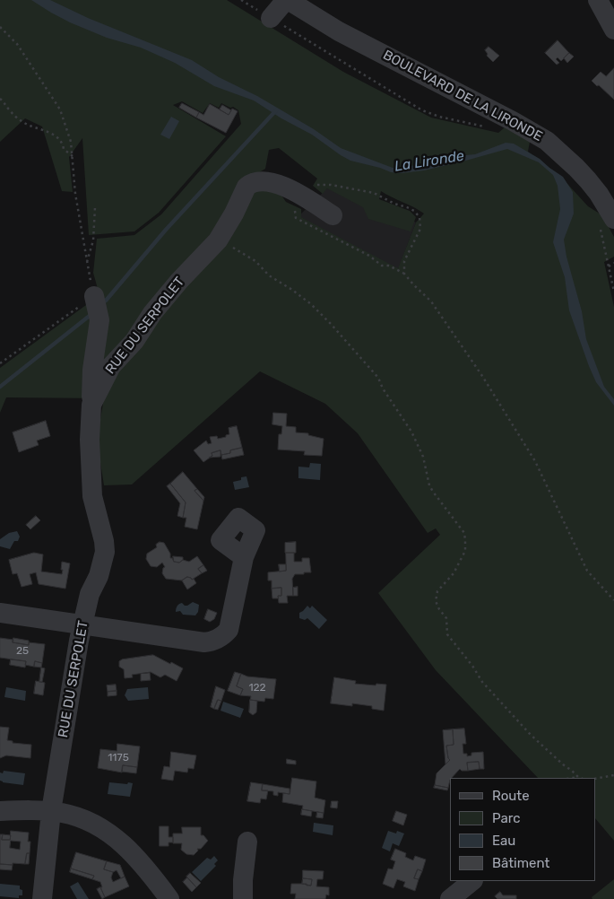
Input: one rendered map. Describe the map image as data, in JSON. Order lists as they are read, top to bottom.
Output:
{
  "streets": {
    "street": ["BOULEVARD DE LA LIRONDE", "RUE DU SERPOLET"]
  },
  "water": ["La Lironde"],
  "house_numbers": ["25", "122", "1175"],
  "legend": [
    "Route",
    "Parc",
    "Eau",
    "Bâtiment"
  ]
}
